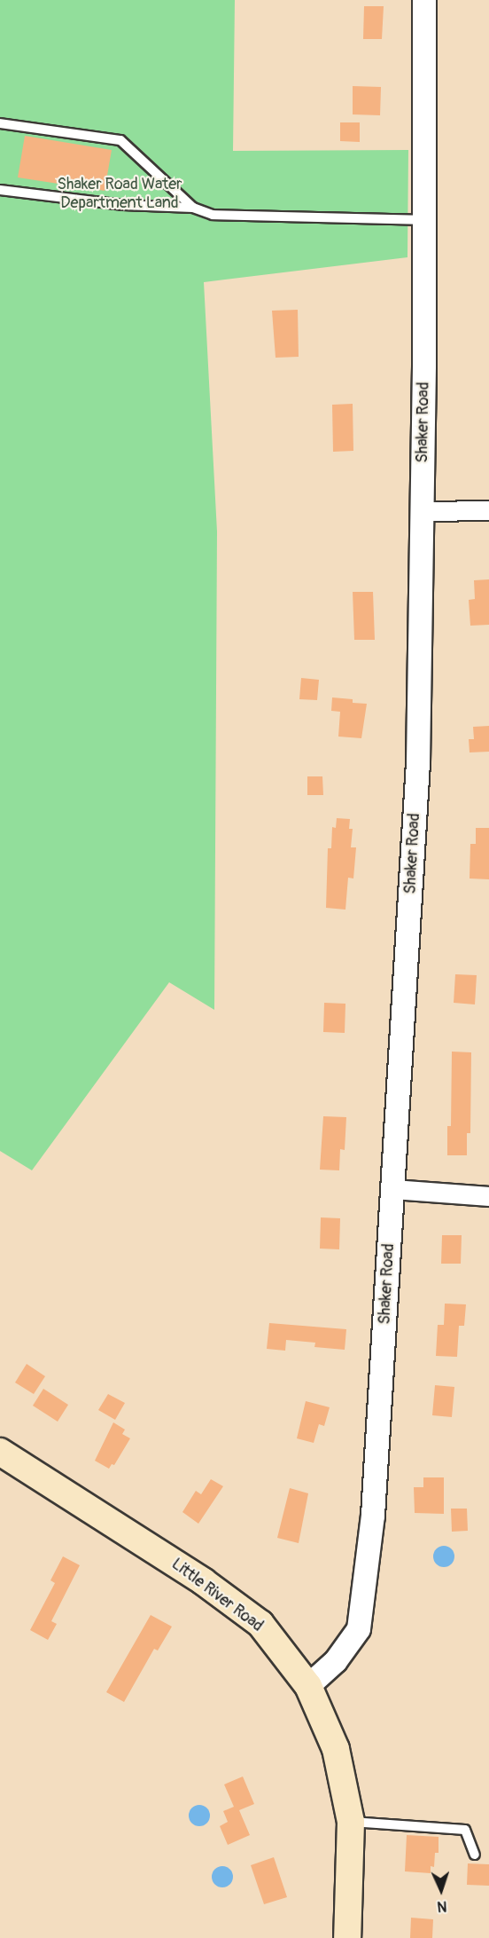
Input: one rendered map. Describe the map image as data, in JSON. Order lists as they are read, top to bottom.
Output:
{
  "streets": {
    "main road": ["Little River Road"],
    "street": ["Shaker Road"]
  },
  "crossings": [
    ["Shaker Road", "Little River Road"]
  ],
  "parks": ["Shaker Road Water Department Land"],
  "north": "bottom"
}
